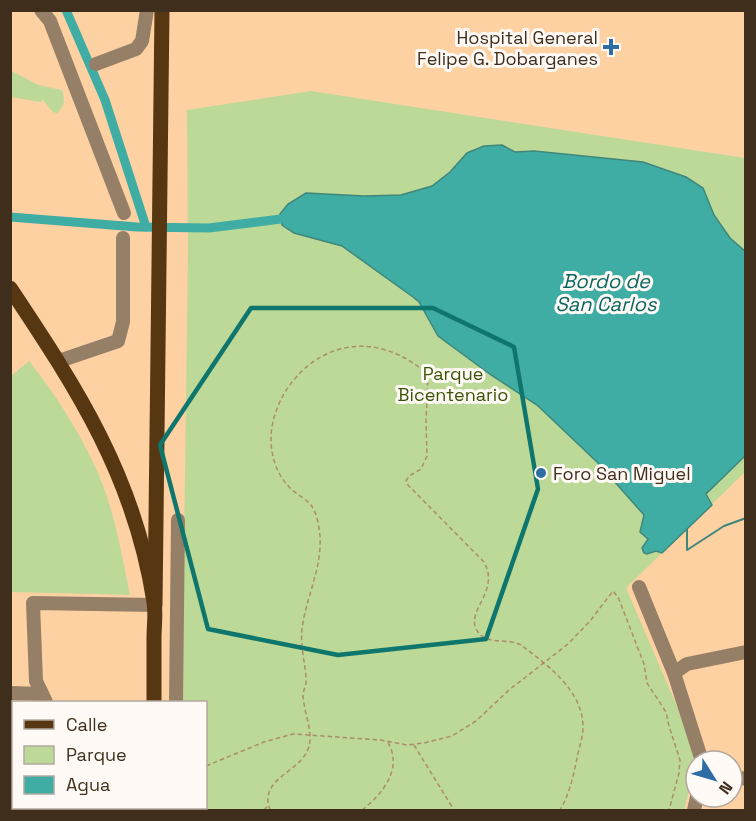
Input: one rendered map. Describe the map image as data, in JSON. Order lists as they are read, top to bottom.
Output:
{
  "water": ["Bordo de San Carlos"],
  "parks": ["Parque Bicentenario"],
  "places": {
    "health": ["Hospital General Felipe G. Dobarganes"],
    "other": ["Foro San Miguel"]
  },
  "legend": ["Calle", "Parque", "Agua"],
  "north": "bottom right"
}
